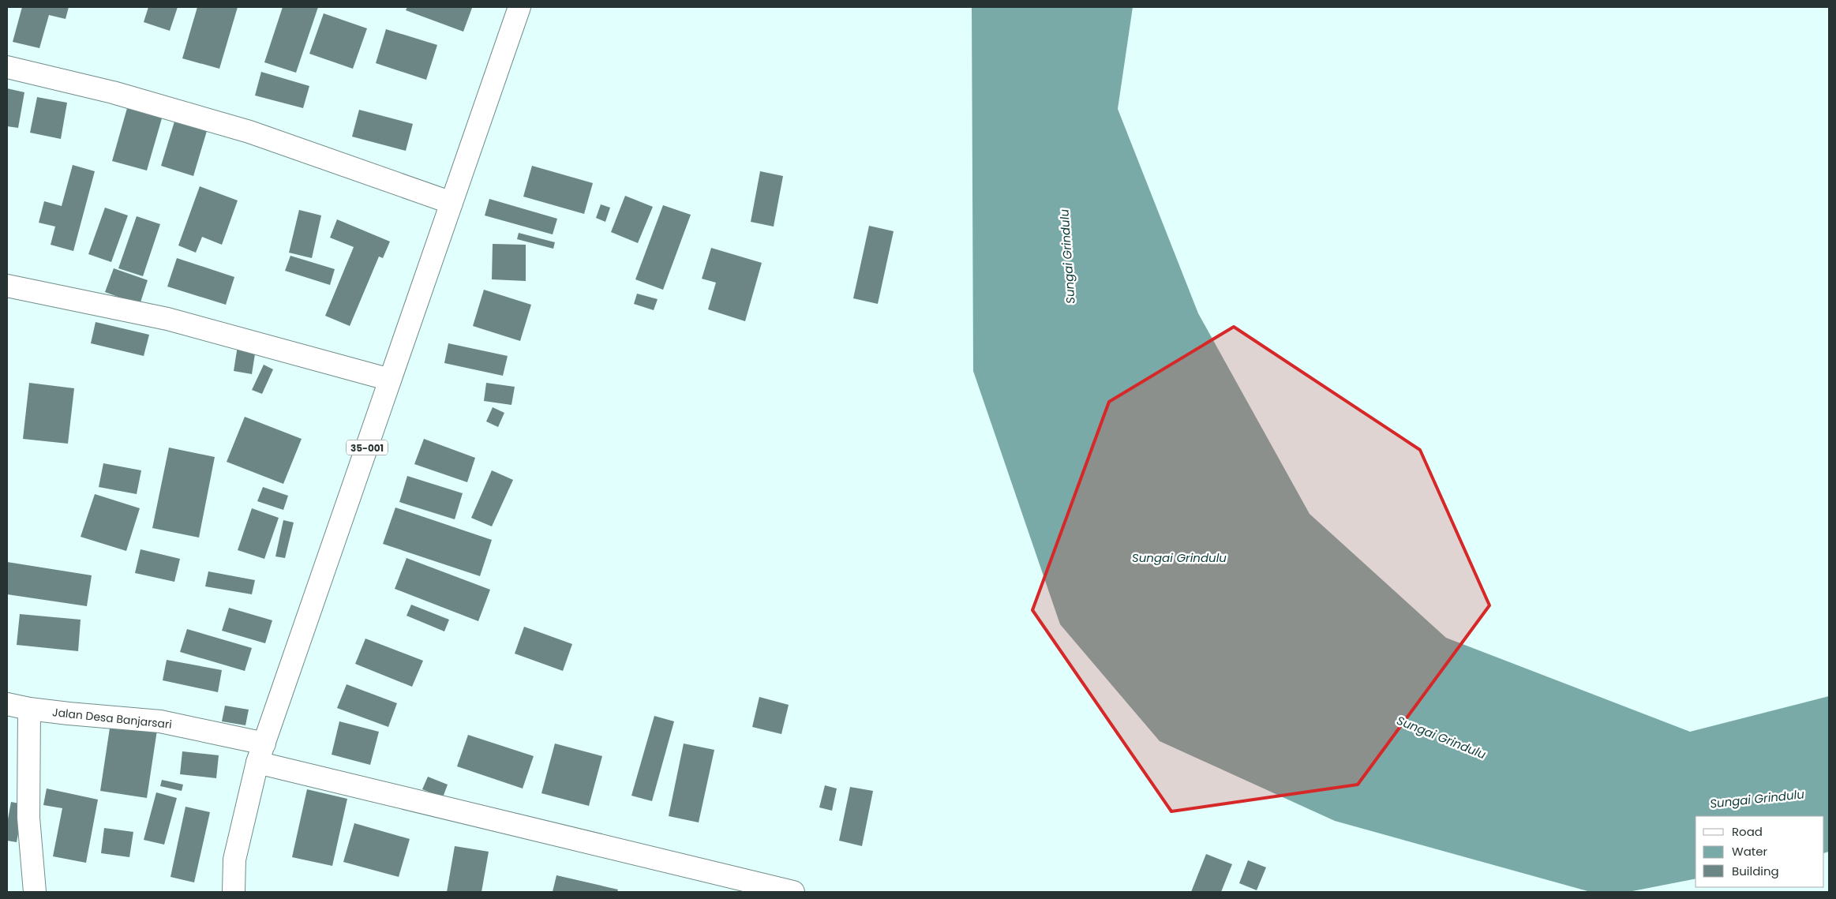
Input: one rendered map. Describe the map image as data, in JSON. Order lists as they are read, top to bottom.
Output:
{
  "streets": {
    "street": ["35-001", "Jalan Desa Banjarsari"]
  },
  "crossings": [
    ["35-001", "Jalan Desa Banjarsari"]
  ],
  "water": ["Sungai Grindulu"],
  "legend": ["Road", "Water", "Building"]
}
